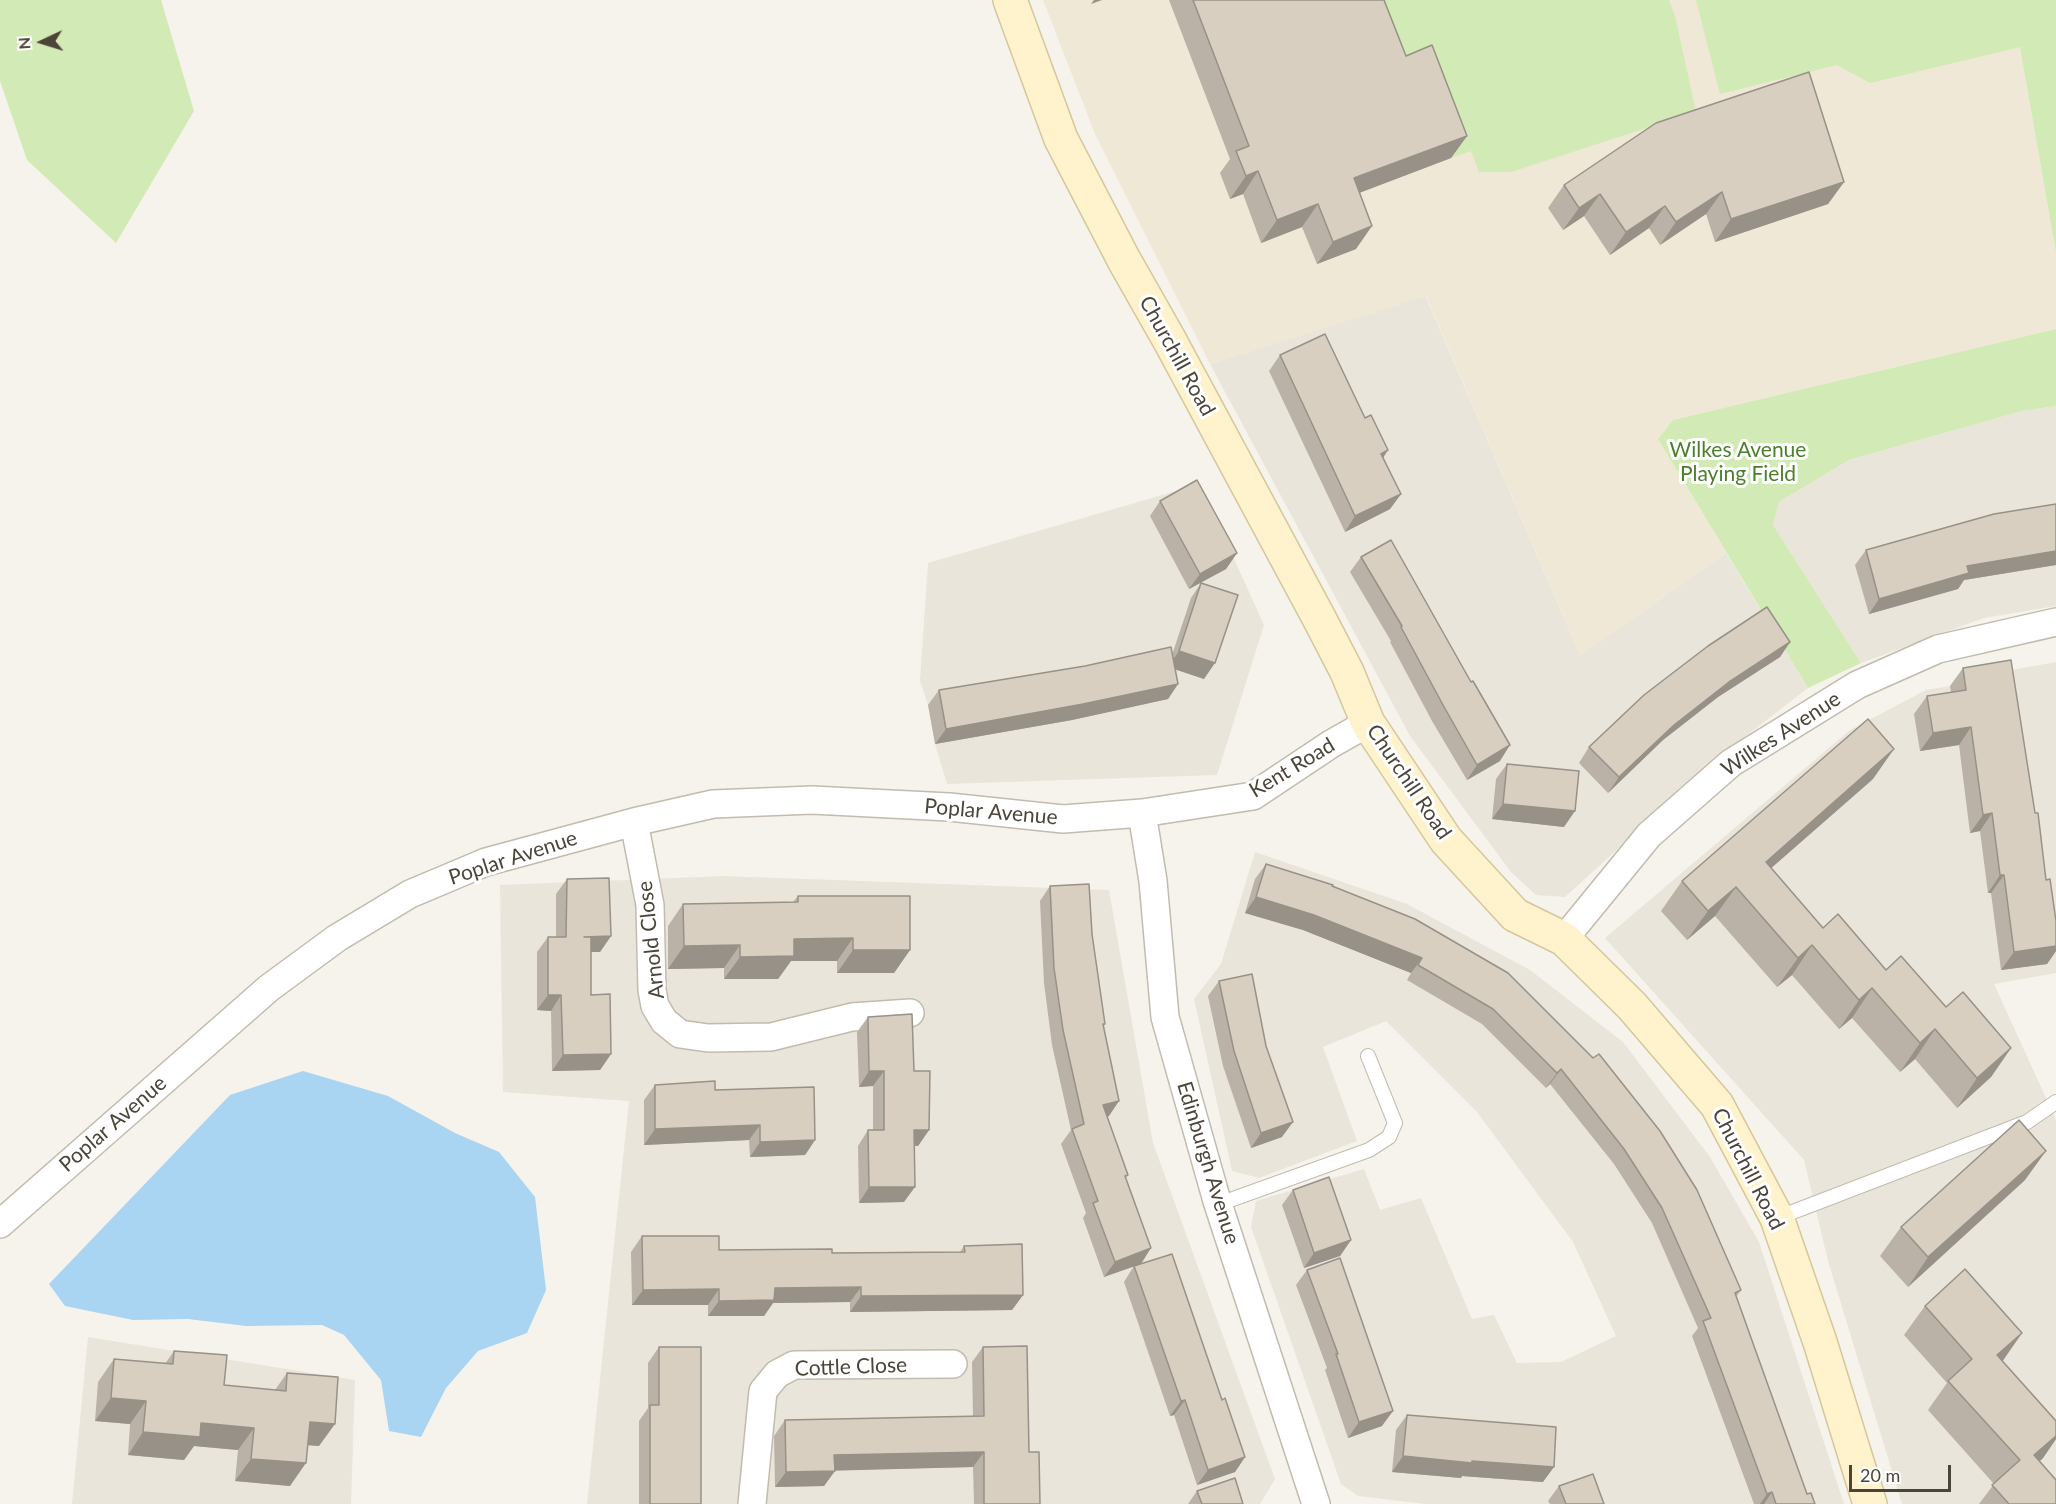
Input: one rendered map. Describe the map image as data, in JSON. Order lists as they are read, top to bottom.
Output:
{
  "streets": {
    "street": [
      "Churchill Road",
      "Wilkes Avenue",
      "Kent Road",
      "Poplar Avenue",
      "Arnold Close",
      "Edinburgh Avenue",
      "Cottle Close"
    ]
  },
  "crossings": [
    ["Churchill Road", "Wilkes Avenue"],
    ["Churchill Road", "Kent Road"],
    ["Kent Road", "Poplar Avenue"],
    ["Kent Road", "Edinburgh Avenue"],
    ["Poplar Avenue", "Arnold Close"],
    ["Poplar Avenue", "Edinburgh Avenue"]
  ],
  "parks": ["Wilkes Avenue Playing Field"],
  "scale_bar": "20 m",
  "north": "left"
}
